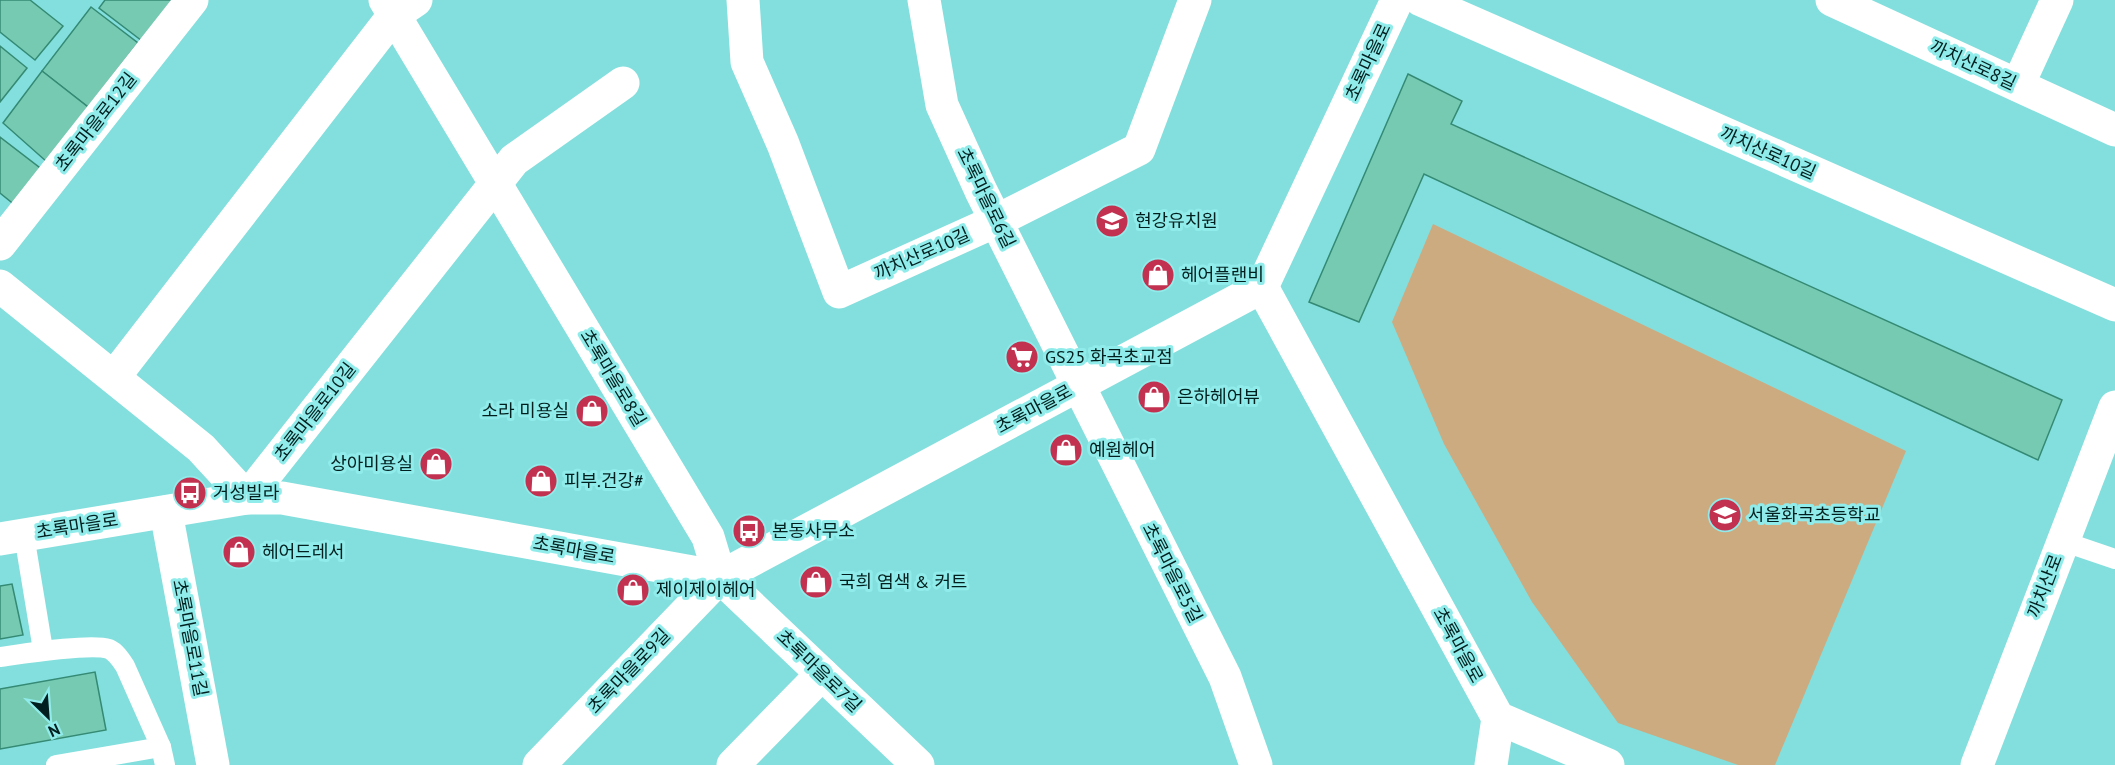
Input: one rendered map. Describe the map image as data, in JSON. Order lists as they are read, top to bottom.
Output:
{
  "streets": {
    "street": [
      "초록마을로",
      "까치산로8길",
      "초록마을로12길",
      "까치산로10길",
      "초록마을로6길",
      "초록마을로8길",
      "초록마을로10길",
      "초록마을로5길",
      "까치산로",
      "초록마을로11길",
      "초록마을로9길",
      "초록마을로7길"
    ]
  },
  "crossings": [
    ["초록마을로", "초록마을로6길"],
    ["초록마을로", "초록마을로8길"],
    ["초록마을로", "초록마을로10길"],
    ["초록마을로", "초록마을로5길"],
    ["초록마을로", "초록마을로11길"],
    ["초록마을로", "초록마을로9길"],
    ["초록마을로", "초록마을로7길"],
    ["까치산로10길", "초록마을로6길"],
    ["초록마을로6길", "초록마을로5길"],
    ["초록마을로8길", "초록마을로10길"],
    ["초록마을로8길", "초록마을로9길"],
    ["초록마을로8길", "초록마을로7길"],
    ["초록마을로9길", "초록마을로7길"]
  ],
  "places": {
    "school or university": ["현강유치원", "서울화곡초등학교"],
    "shop": [
      "헤어플랜비",
      "은하헤어뷰",
      "소라 미용실",
      "예원헤어",
      "상아미용실",
      "피부.건강#",
      "헤어드레서",
      "국희 염색 & 커트",
      "제이제이헤어"
    ],
    "supermarket": ["GS25 화곡초교점"],
    "bus stop": ["거성빌라", "본동사무소"]
  },
  "north": "bottom right"
}
